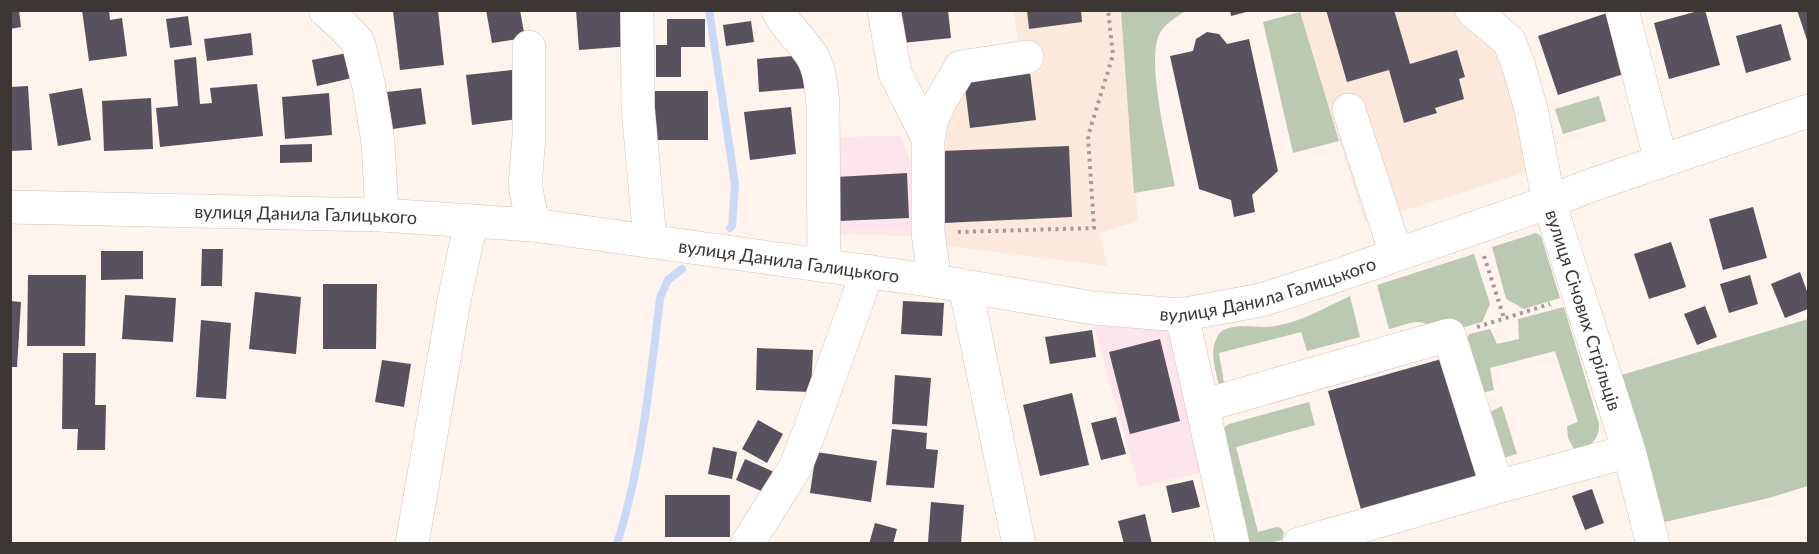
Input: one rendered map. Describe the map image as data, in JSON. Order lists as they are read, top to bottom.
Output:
{
  "streets": {
    "street": ["вулиця Данила Галицького", "вулиця Січових Стрільців"]
  },
  "crossings": [
    ["вулиця Данила Галицького", "вулиця Січових Стрільців"]
  ]
}
